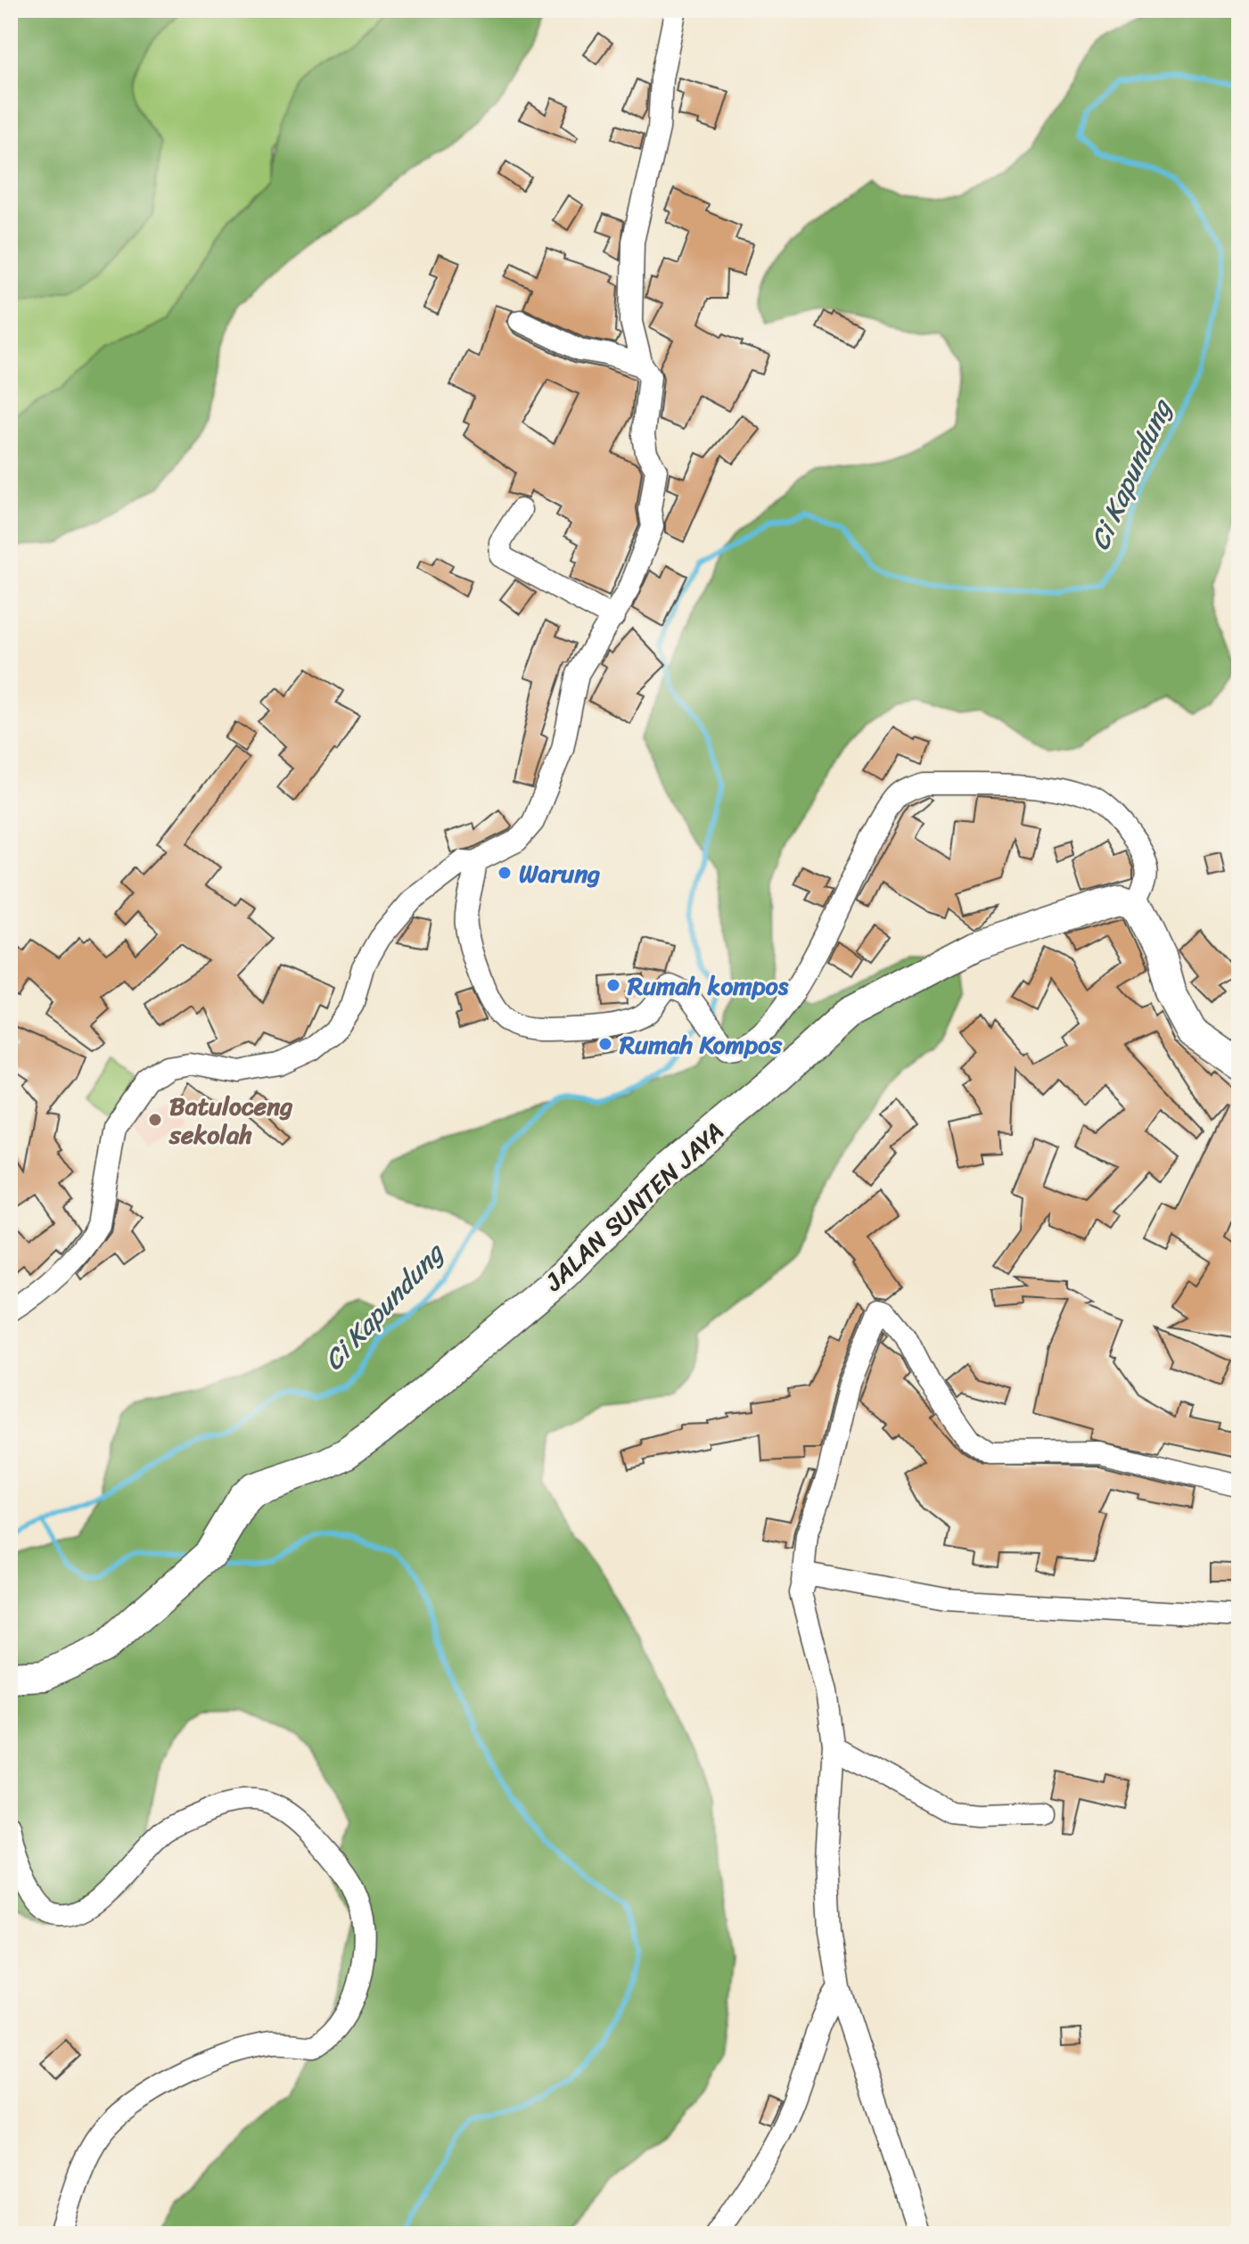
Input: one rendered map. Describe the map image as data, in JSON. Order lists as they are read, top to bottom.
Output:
{
  "streets": {
    "main road": ["JALAN SUNTEN JAYA"]
  },
  "water": ["Ci Kapundung"],
  "places": [
    "Warung",
    "Rumah kompos",
    "Rumah Kompos",
    "Batuloceng sekolah"
  ]
}
